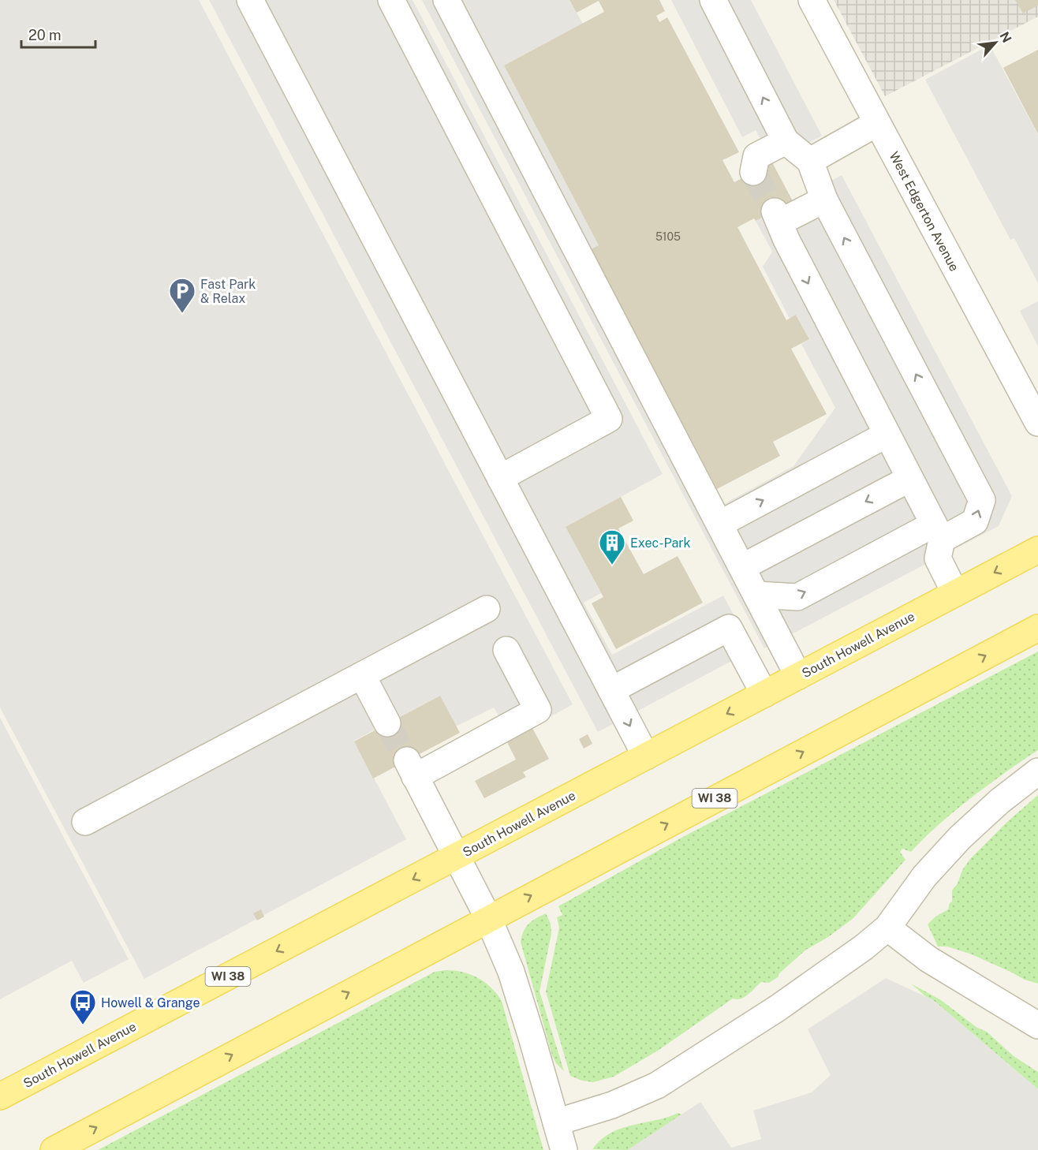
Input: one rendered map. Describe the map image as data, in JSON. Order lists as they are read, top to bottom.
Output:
{
  "streets": {
    "main road": ["South Howell Avenue", "WI 38"],
    "street": ["West Edgerton Avenue"]
  },
  "places": {
    "parking": ["Fast Park & Relax"],
    "building": ["Exec-Park"],
    "bus stop": ["Howell & Grange"]
  },
  "house_numbers": ["5105"],
  "scale_bar": "20 m",
  "north": "top right"
}
